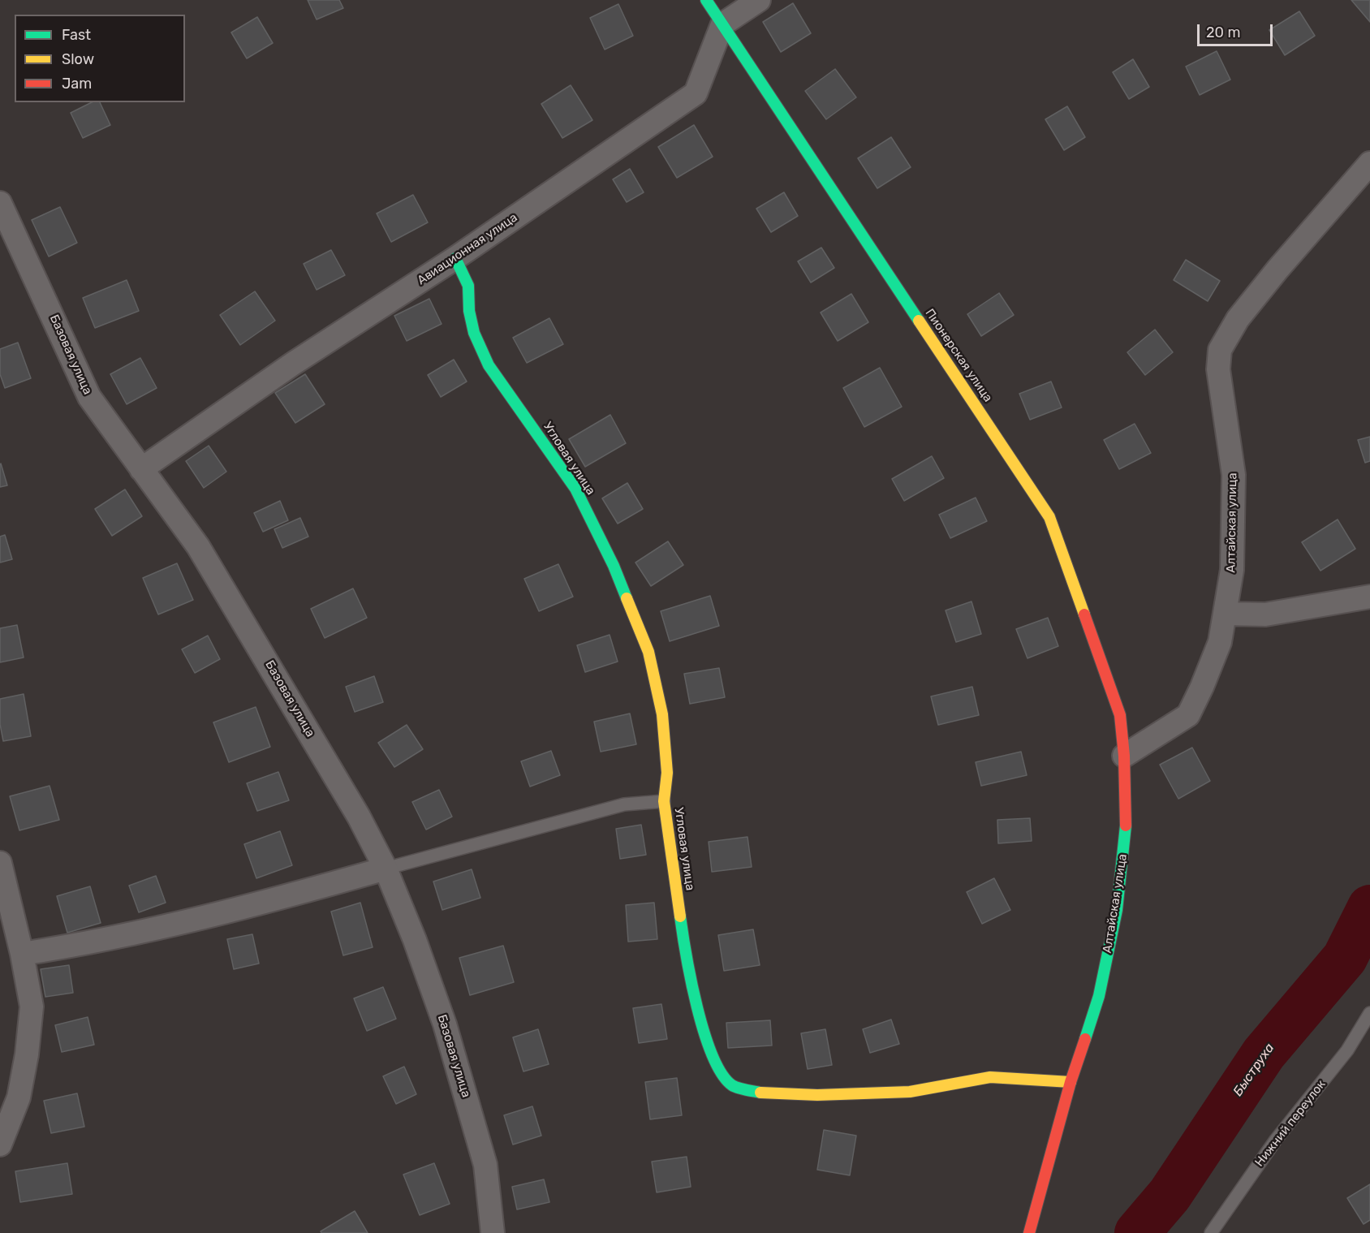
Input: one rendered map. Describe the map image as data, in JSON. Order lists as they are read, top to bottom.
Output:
{
  "streets": {
    "street": [
      "Авиационная улица",
      "Базовая улица",
      "Пионерская улица",
      "Угловая улица",
      "Алтайская улица"
    ],
    "lane": ["Нижний переулок"]
  },
  "crossings": [
    ["Авиационная улица", "Базовая улица"],
    ["Авиационная улица", "Пионерская улица"],
    ["Авиационная улица", "Угловая улица"],
    ["Пионерская улица", "Алтайская улица"],
    ["Угловая улица", "Алтайская улица"]
  ],
  "water": ["Быструха"],
  "legend": ["Fast", "Slow", "Jam"],
  "scale_bar": "20 m"
}
